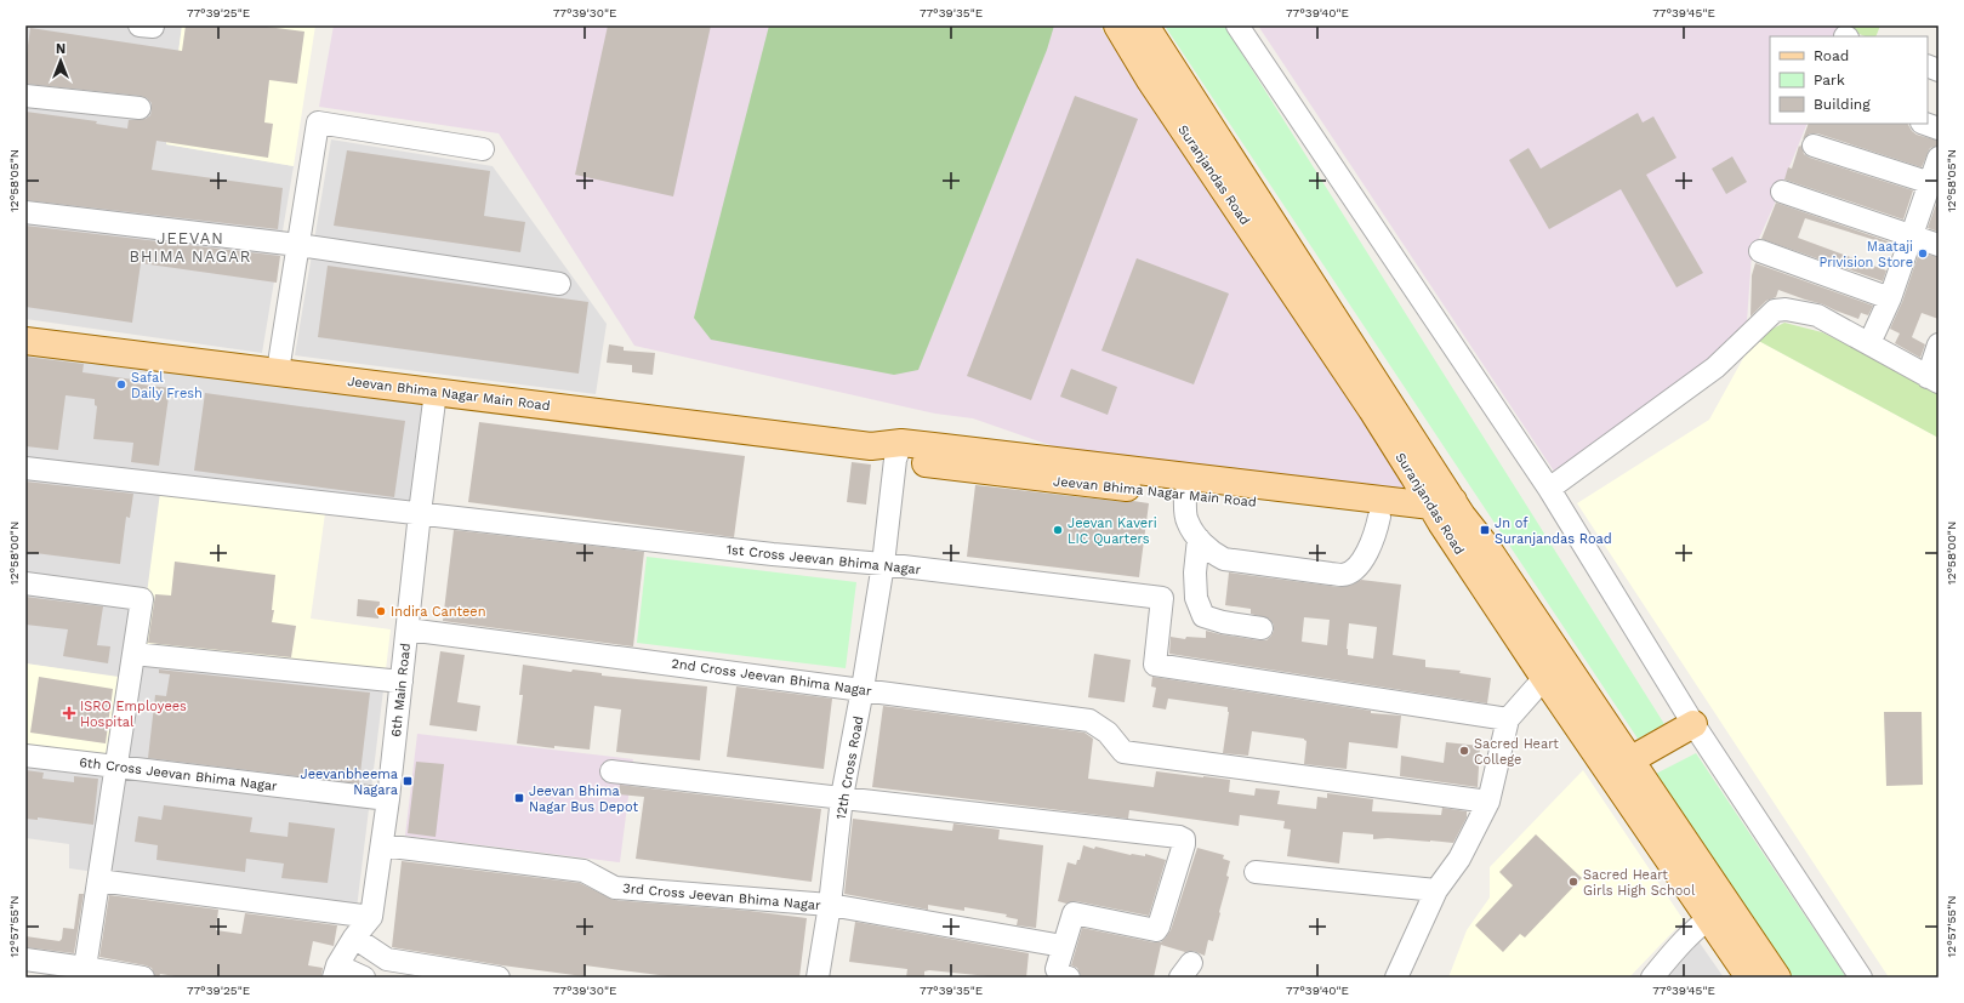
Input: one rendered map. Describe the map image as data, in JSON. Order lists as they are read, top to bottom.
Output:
{
  "streets": {
    "main road": ["Suranjandas Road", "Jeevan Bhima Nagar Main Road"],
    "street": [
      "1st Cross Jeevan Bhima Nagar",
      "2nd Cross Jeevan Bhima Nagar",
      "6th Main Road",
      "12th Cross Road",
      "6th Cross Jeevan Bhima Nagar",
      "3rd Cross Jeevan Bhima Nagar"
    ]
  },
  "crossings": [
    ["Suranjandas Road", "Jeevan Bhima Nagar Main Road"],
    ["Jeevan Bhima Nagar Main Road", "6th Main Road"],
    ["Jeevan Bhima Nagar Main Road", "12th Cross Road"],
    ["1st Cross Jeevan Bhima Nagar", "6th Main Road"],
    ["1st Cross Jeevan Bhima Nagar", "12th Cross Road"],
    ["2nd Cross Jeevan Bhima Nagar", "6th Main Road"],
    ["2nd Cross Jeevan Bhima Nagar", "12th Cross Road"],
    ["6th Main Road", "6th Cross Jeevan Bhima Nagar"],
    ["6th Main Road", "3rd Cross Jeevan Bhima Nagar"],
    ["12th Cross Road", "3rd Cross Jeevan Bhima Nagar"]
  ],
  "districts": ["JEEVAN BHIMA NAGAR"],
  "places": {
    "other": [
      "Maataji Privision Store",
      "Safal Daily Fresh",
      "Jeevan Kaveri LIC Quarters",
      "Indira Canteen",
      "Sacred Heart College",
      "Sacred Heart Girls High School"
    ],
    "transit": ["Jn of Suranjandas Road", "Jeevanbheema Nagara", "Jeevan Bhima Nagar Bus Depot"],
    "health": ["ISRO Employees Hospital"]
  },
  "legend": ["Road", "Park", "Building"],
  "north": "top",
  "coordinates": [
    "77°39'25\"E",
    "77°39'30\"E",
    "77°39'35\"E",
    "77°39'40\"E",
    "77°39'45\"E",
    "12°58'05\"N",
    "12°58'00\"N",
    "12°57'55\"N"
  ]
}
